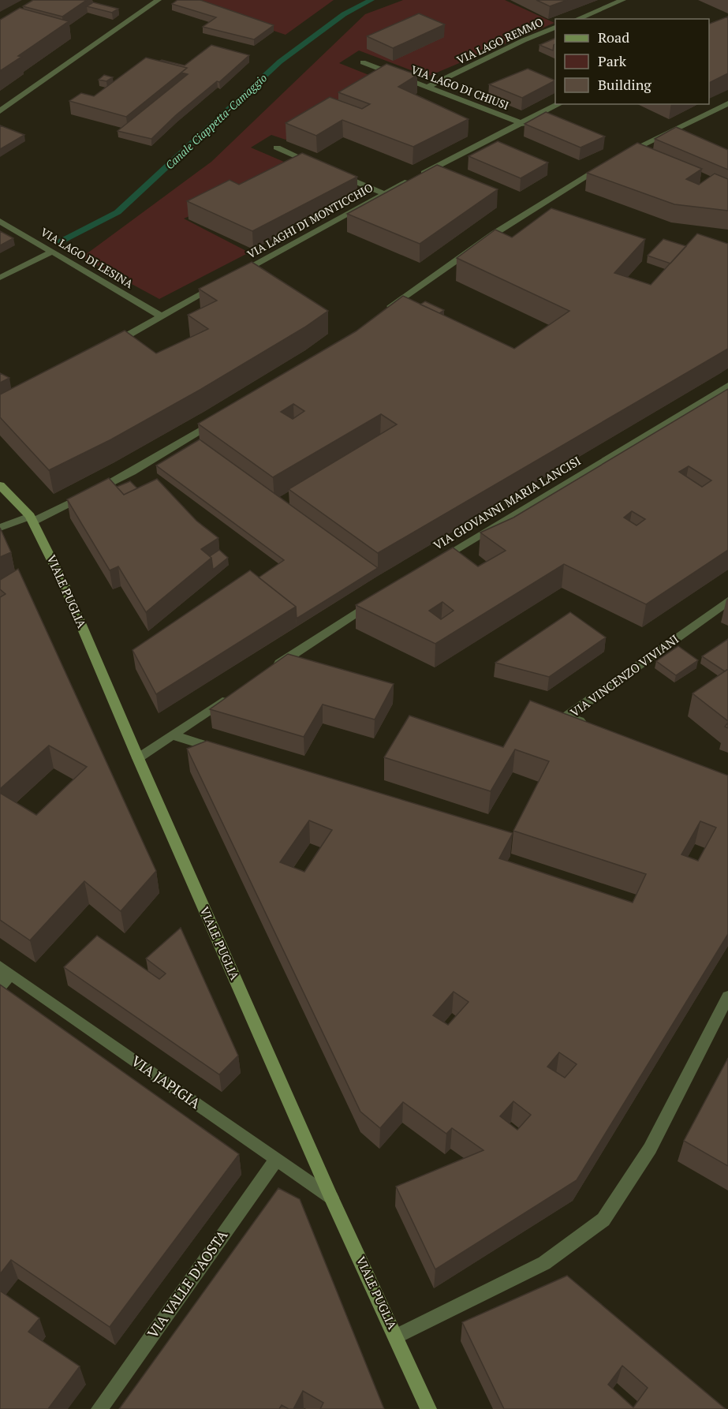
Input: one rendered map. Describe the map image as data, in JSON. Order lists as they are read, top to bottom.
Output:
{
  "streets": {
    "main road": ["VIALE PUGLIA"],
    "street": [
      "VIA LAGO REMMO",
      "VIA LAGO DI CHIUSI",
      "VIA LAGHI DI MONTICCHIO",
      "VIA LAGO DI LESINA",
      "VIA GIOVANNI MARIA LANCISI",
      "VIA VINCENZO VIVIANI",
      "VIA JAPIGIA",
      "VIA VALLE D'AOSTA"
    ]
  },
  "crossings": [
    ["VIA LAGO REMMO", "VIA LAGO DI CHIUSI"],
    ["VIA LAGO DI CHIUSI", "VIA LAGHI DI MONTICCHIO"],
    ["VIALE PUGLIA", "VIA JAPIGIA"],
    ["VIA JAPIGIA", "VIA VALLE D'AOSTA"]
  ],
  "water": ["Canale Ciappetta-Camaggio"],
  "legend": ["Road", "Park", "Building"]
}
